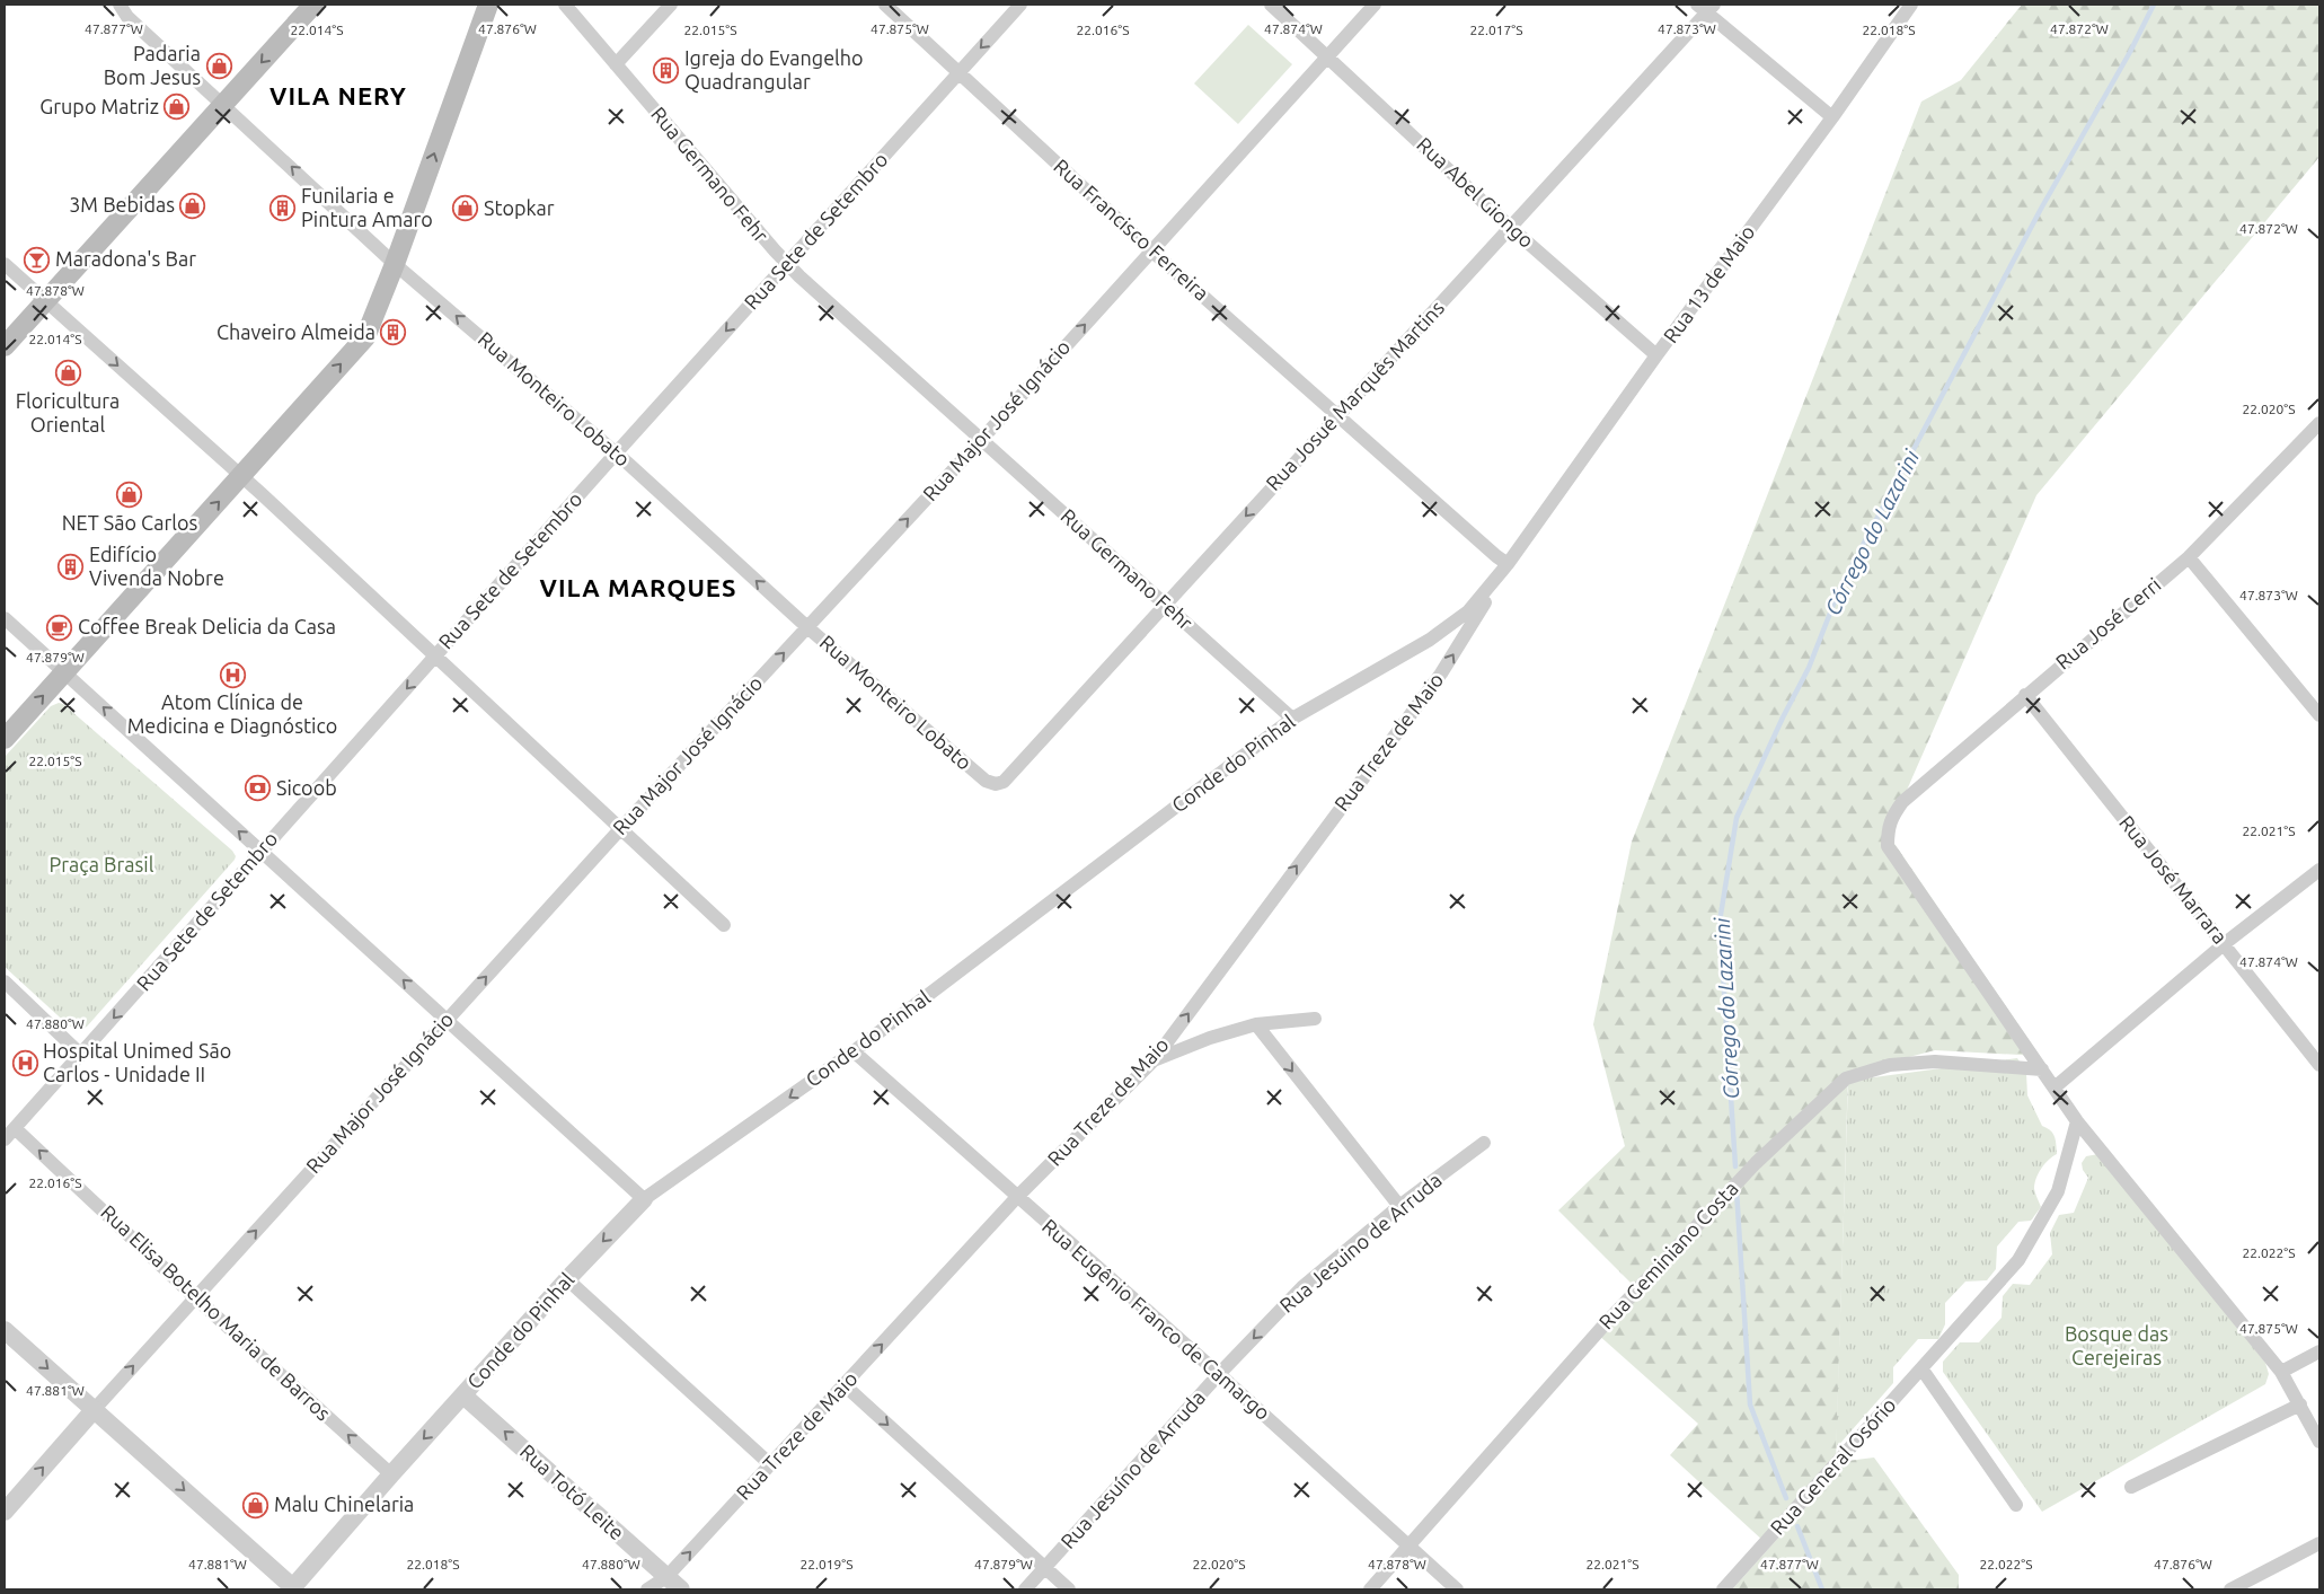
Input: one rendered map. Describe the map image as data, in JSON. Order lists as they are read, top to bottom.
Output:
{
  "streets": {
    "street": [
      "Rua Germano Fehr",
      "Rua Abel Giongo",
      "Rua Francisco Ferreira",
      "Rua Sete de Setembro",
      "Rua 13 de Maio",
      "Rua Josué Marquês Martins",
      "Rua Monteiro Lobato",
      "Rua Major José Ignácio",
      "Rua José Cerri",
      "Rua Treze de Maio",
      "Conde do Pinhal",
      "Rua José Marrara",
      "Rua Jesuino de Arruda",
      "Rua Geminiano Costa",
      "Rua Elisa Botelho Maria de Barros",
      "Rua Eugênio Franco de Camargo",
      "Rua General Osório",
      "Rua Jesuíno de Arruda",
      "Rua Totó Leite"
    ]
  },
  "crossings": [
    ["Rua Germano Fehr", "Rua Sete de Setembro"],
    ["Rua Germano Fehr", "Rua Josué Marquês Martins"],
    ["Rua Germano Fehr", "Rua Major José Ignácio"],
    ["Rua Germano Fehr", "Conde do Pinhal"],
    ["Rua Abel Giongo", "Rua 13 de Maio"],
    ["Rua Abel Giongo", "Rua Josué Marquês Martins"],
    ["Rua Abel Giongo", "Rua Major José Ignácio"],
    ["Rua Francisco Ferreira", "Rua Sete de Setembro"],
    ["Rua Francisco Ferreira", "Rua 13 de Maio"],
    ["Rua Francisco Ferreira", "Rua Josué Marquês Martins"],
    ["Rua Francisco Ferreira", "Rua Major José Ignácio"],
    ["Rua Francisco Ferreira", "Rua Treze de Maio"],
    ["Rua Francisco Ferreira", "Conde do Pinhal"],
    ["Rua Sete de Setembro", "Rua Monteiro Lobato"],
    ["Rua Sete de Setembro", "Rua Elisa Botelho Maria de Barros"],
    ["Rua 13 de Maio", "Rua Treze de Maio"],
    ["Rua 13 de Maio", "Conde do Pinhal"],
    ["Rua Josué Marquês Martins", "Rua Monteiro Lobato"],
    ["Rua Monteiro Lobato", "Rua Major José Ignácio"],
    ["Rua Major José Ignácio", "Rua Elisa Botelho Maria de Barros"],
    ["Rua José Cerri", "Rua José Marrara"],
    ["Rua José Cerri", "Rua Geminiano Costa"],
    ["Rua Treze de Maio", "Conde do Pinhal"],
    ["Rua Treze de Maio", "Rua Eugênio Franco de Camargo"],
    ["Rua Treze de Maio", "Rua Totó Leite"],
    ["Conde do Pinhal", "Rua Elisa Botelho Maria de Barros"],
    ["Conde do Pinhal", "Rua Eugênio Franco de Camargo"],
    ["Conde do Pinhal", "Rua Totó Leite"],
    ["Rua Jesuino de Arruda", "Rua Eugênio Franco de Camargo"],
    ["Rua Jesuino de Arruda", "Rua Jesuíno de Arruda"],
    ["Rua Geminiano Costa", "Rua Eugênio Franco de Camargo"],
    ["Rua Eugênio Franco de Camargo", "Rua Jesuíno de Arruda"]
  ],
  "one_way": [
    "Rua Sete de Setembro",
    "Rua Monteiro Lobato",
    "Rua Major José Ignácio",
    "Rua Treze de Maio",
    "Rua Jesuino de Arruda",
    "Rua Elisa Botelho Maria de Barros"
  ],
  "districts": ["VILA NERY", "VILA MARQUES"],
  "water": ["Córrego do Lazarini"],
  "parks": ["Praça Brasil", "Bosque das Cerejeiras"],
  "places": {
    "shop": [
      "Padaria Bom Jesus",
      "Grupo Matriz",
      "3M Bebidas",
      "Stopkar",
      "Floricultura Oriental",
      "NET São Carlos",
      "Malu Chinelaria"
    ],
    "building": [
      "Igreja do Evangelho Quadrangular",
      "Funilaria e Pintura Amaro",
      "Chaveiro Almeida",
      "Edifício Vivenda Nobre"
    ],
    "bar": ["Maradona's Bar"],
    "cafe": ["Coffee Break Delicia da Casa"],
    "hospital": ["Atom Clínica de Medicina e Diagnóstico", "Hospital Unimed São Carlos - Unidade II"],
    "bank": ["Sicoob"]
  },
  "coordinates": [
    "47.872°W",
    "47.877°W",
    "47.876°W",
    "47.875°W",
    "47.874°W",
    "47.873°W",
    "22.014°S",
    "22.015°S",
    "22.016°S",
    "22.017°S",
    "22.018°S",
    "47.878°W",
    "22.020°S",
    "47.879°W",
    "22.021°S",
    "47.880°W",
    "22.022°S",
    "47.881°W",
    "22.019°S"
  ]
}
